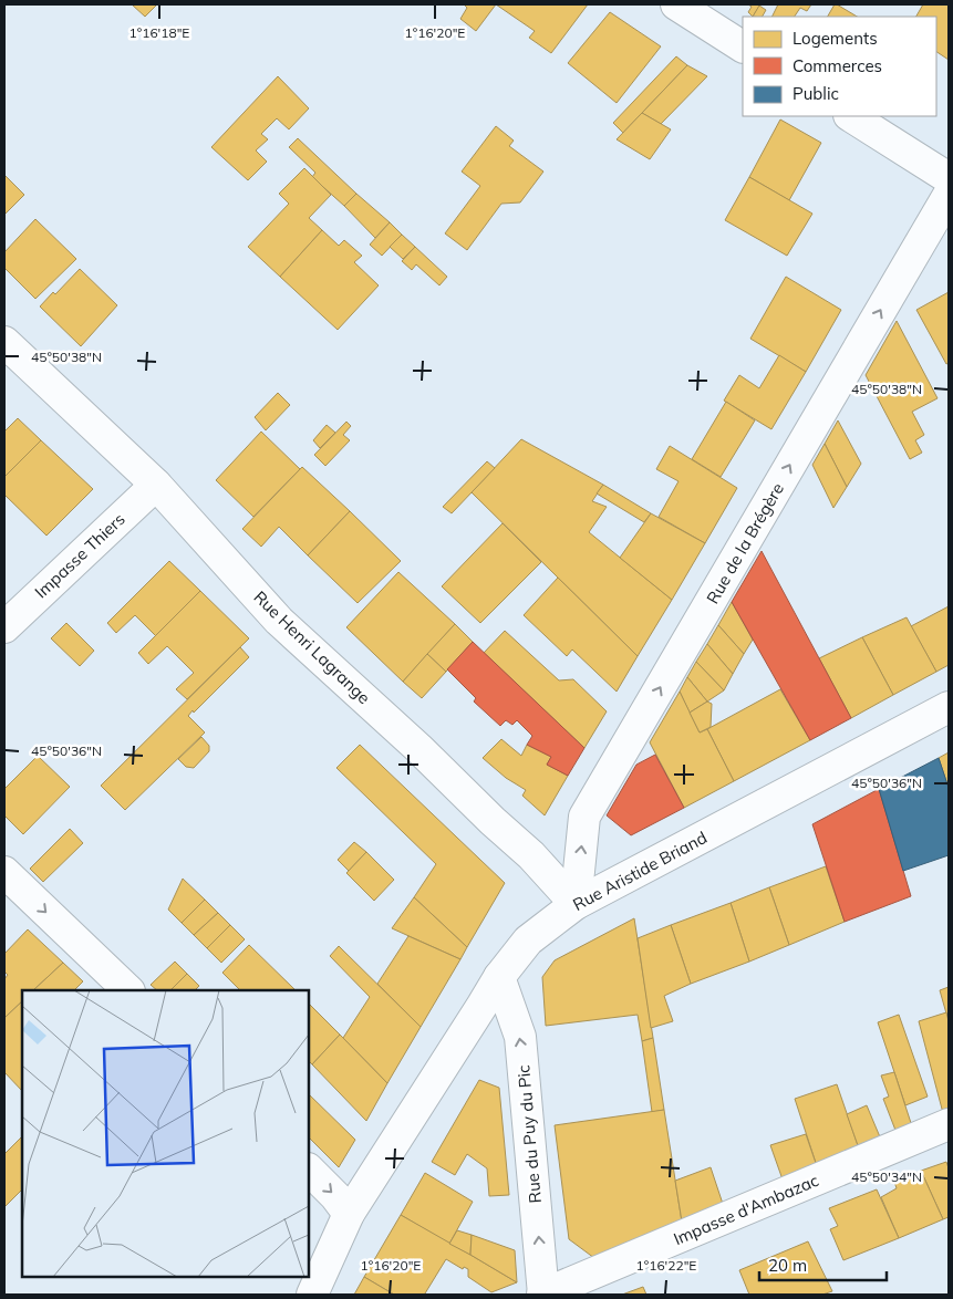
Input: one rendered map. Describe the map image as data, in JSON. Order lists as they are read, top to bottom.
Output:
{
  "streets": {
    "street": [
      "Rue de la Brégère",
      "Impasse Thiers",
      "Rue Henri Lagrange",
      "Rue Aristide Briand",
      "Rue du Puy du Pic",
      "Impasse d'Ambazac"
    ]
  },
  "crossings": [
    ["Rue de la Brégère", "Rue Henri Lagrange"],
    ["Rue de la Brégère", "Rue Aristide Briand"],
    ["Impasse Thiers", "Rue Henri Lagrange"],
    ["Rue Henri Lagrange", "Rue Aristide Briand"],
    ["Rue Aristide Briand", "Rue du Puy du Pic"],
    ["Rue du Puy du Pic", "Impasse d'Ambazac"]
  ],
  "one_way": ["Rue de la Brégère", "Rue du Puy du Pic"],
  "legend": ["Logements", "Commerces", "Public"],
  "scale_bar": "20 m",
  "coordinates": [
    "1°16'18\"E",
    "1°16'20\"E",
    "45°50'38\"N",
    "45°50'36\"N",
    "45°50'34\"N",
    "1°16'22\"E"
  ]
}
